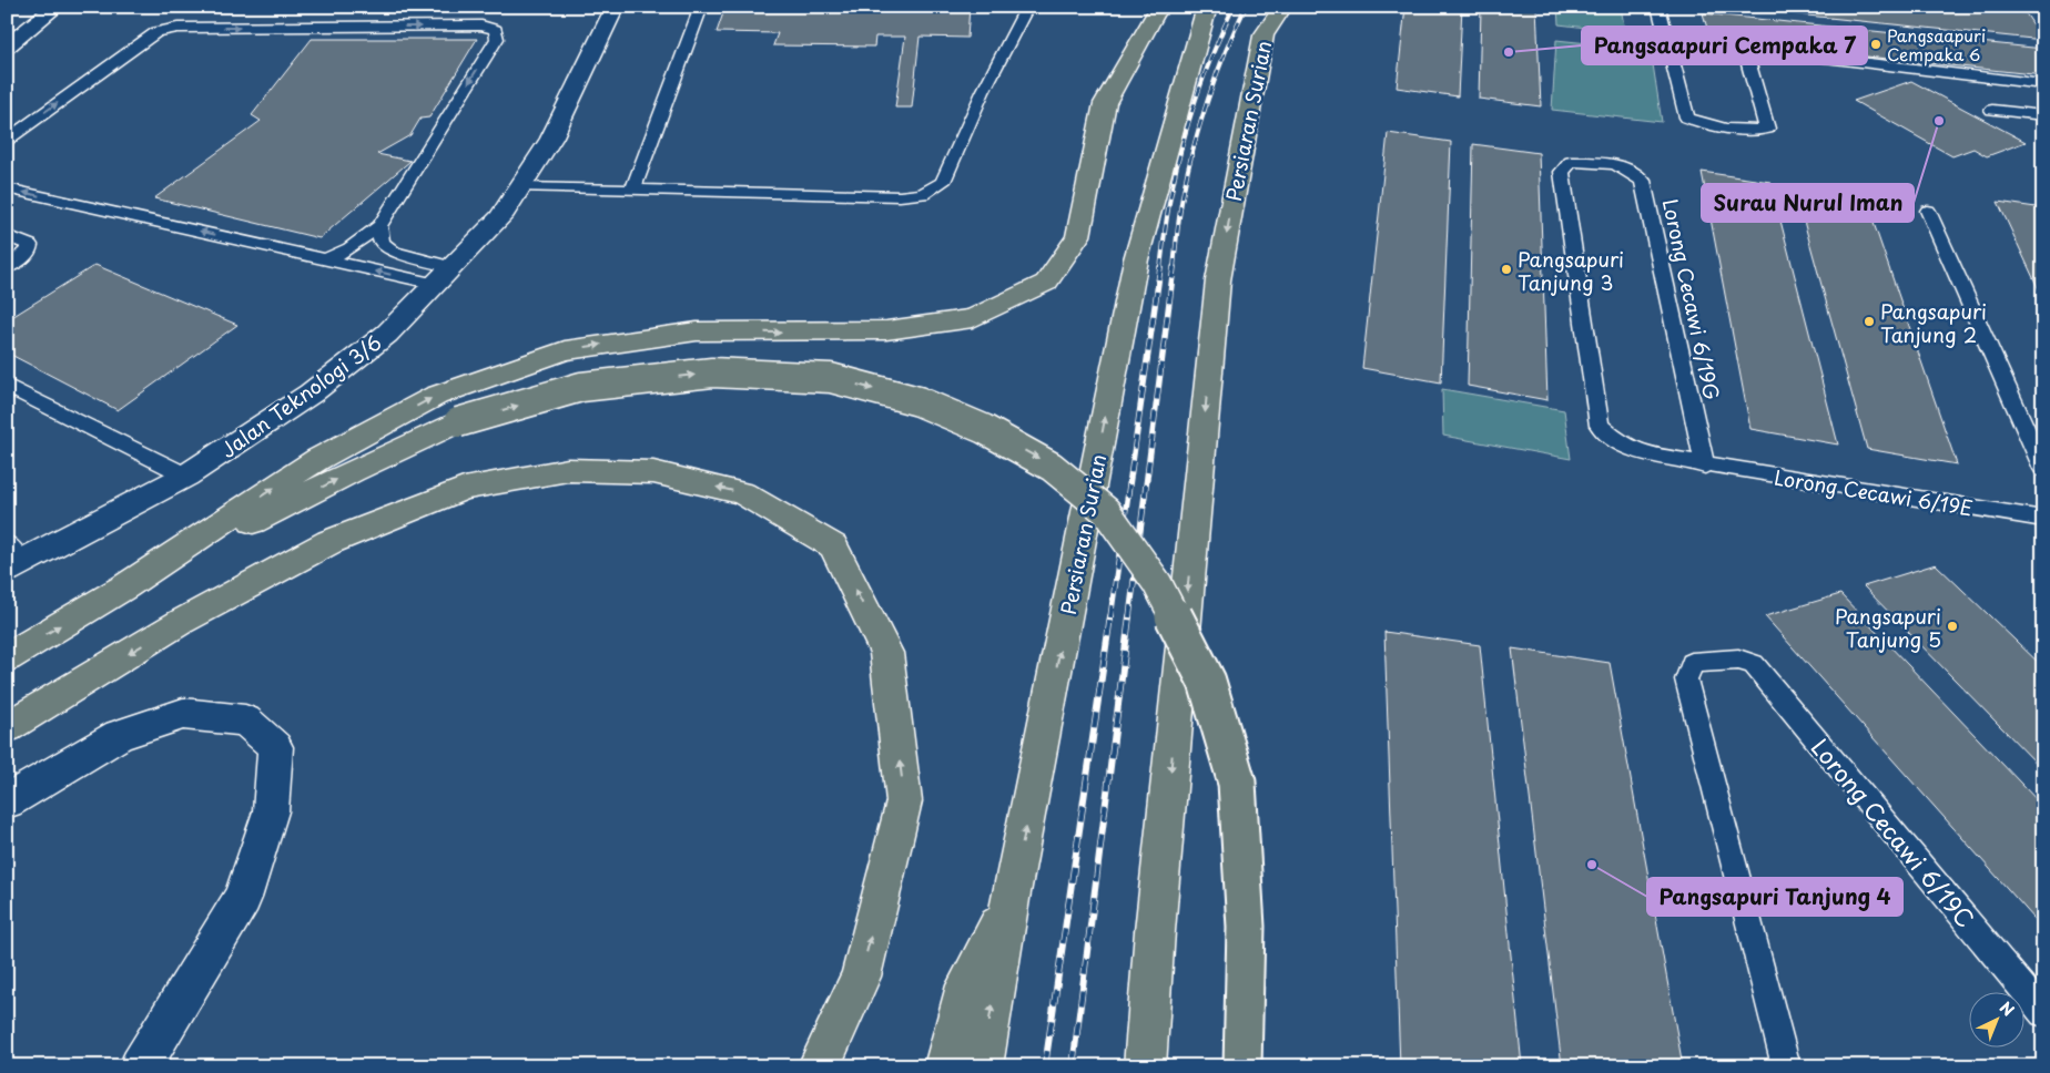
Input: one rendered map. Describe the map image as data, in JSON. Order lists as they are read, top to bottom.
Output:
{
  "streets": {
    "main road": ["Persiaran Surian"],
    "street": ["Jalan Teknologi 3/6"],
    "lane": ["Lorong Cecawi 6/19G", "Lorong Cecawi 6/19E", "Lorong Cecawi 6/19C"]
  },
  "crossings": [
    ["Lorong Cecawi 6/19G", "Lorong Cecawi 6/19E"]
  ],
  "places": [
    "Pangsaapuri Cempaka 6",
    "Pangsaapuri Cempaka 7",
    "Surau Nurul Iman",
    "Pangsapuri Tanjung 3",
    "Pangsapuri Tanjung 2",
    "Pangsapuri Tanjung 5",
    "Pangsapuri Tanjung 4"
  ],
  "north": "top right"
}
